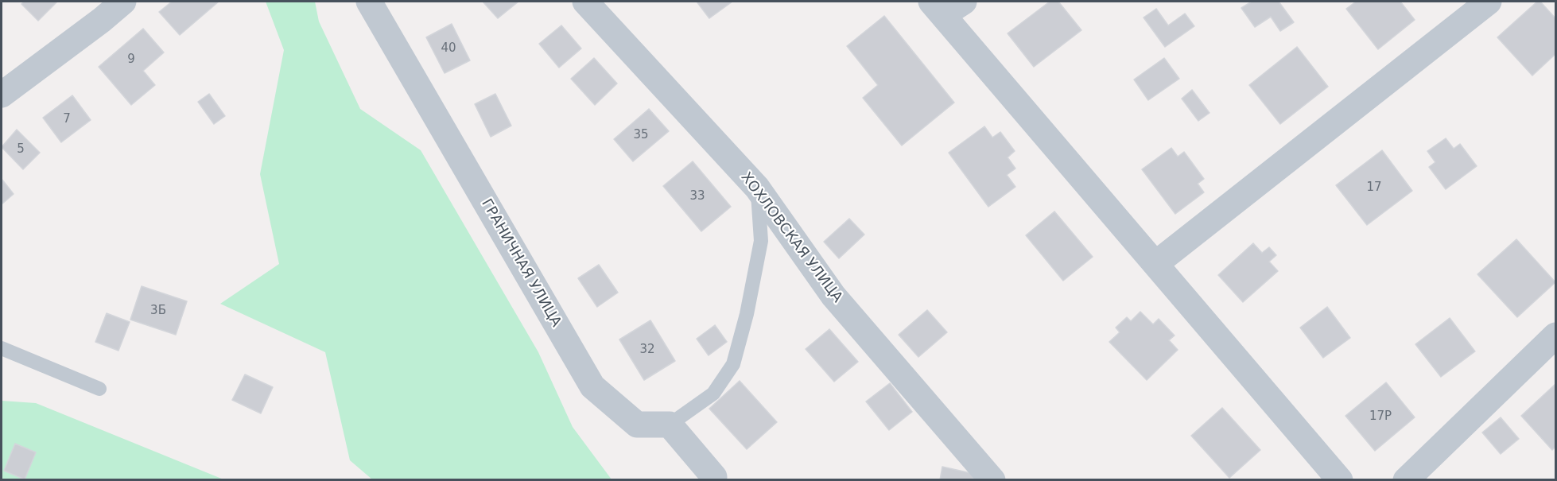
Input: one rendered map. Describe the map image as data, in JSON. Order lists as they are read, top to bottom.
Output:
{
  "streets": {
    "street": ["ХОХЛОВСКАЯ УЛИЦА", "ГРАНИЧНАЯ УЛИЦА"]
  },
  "house_numbers": [
    "40",
    "9",
    "7",
    "35",
    "5",
    "17",
    "33",
    "3Б",
    "32",
    "17Р"
  ]
}
